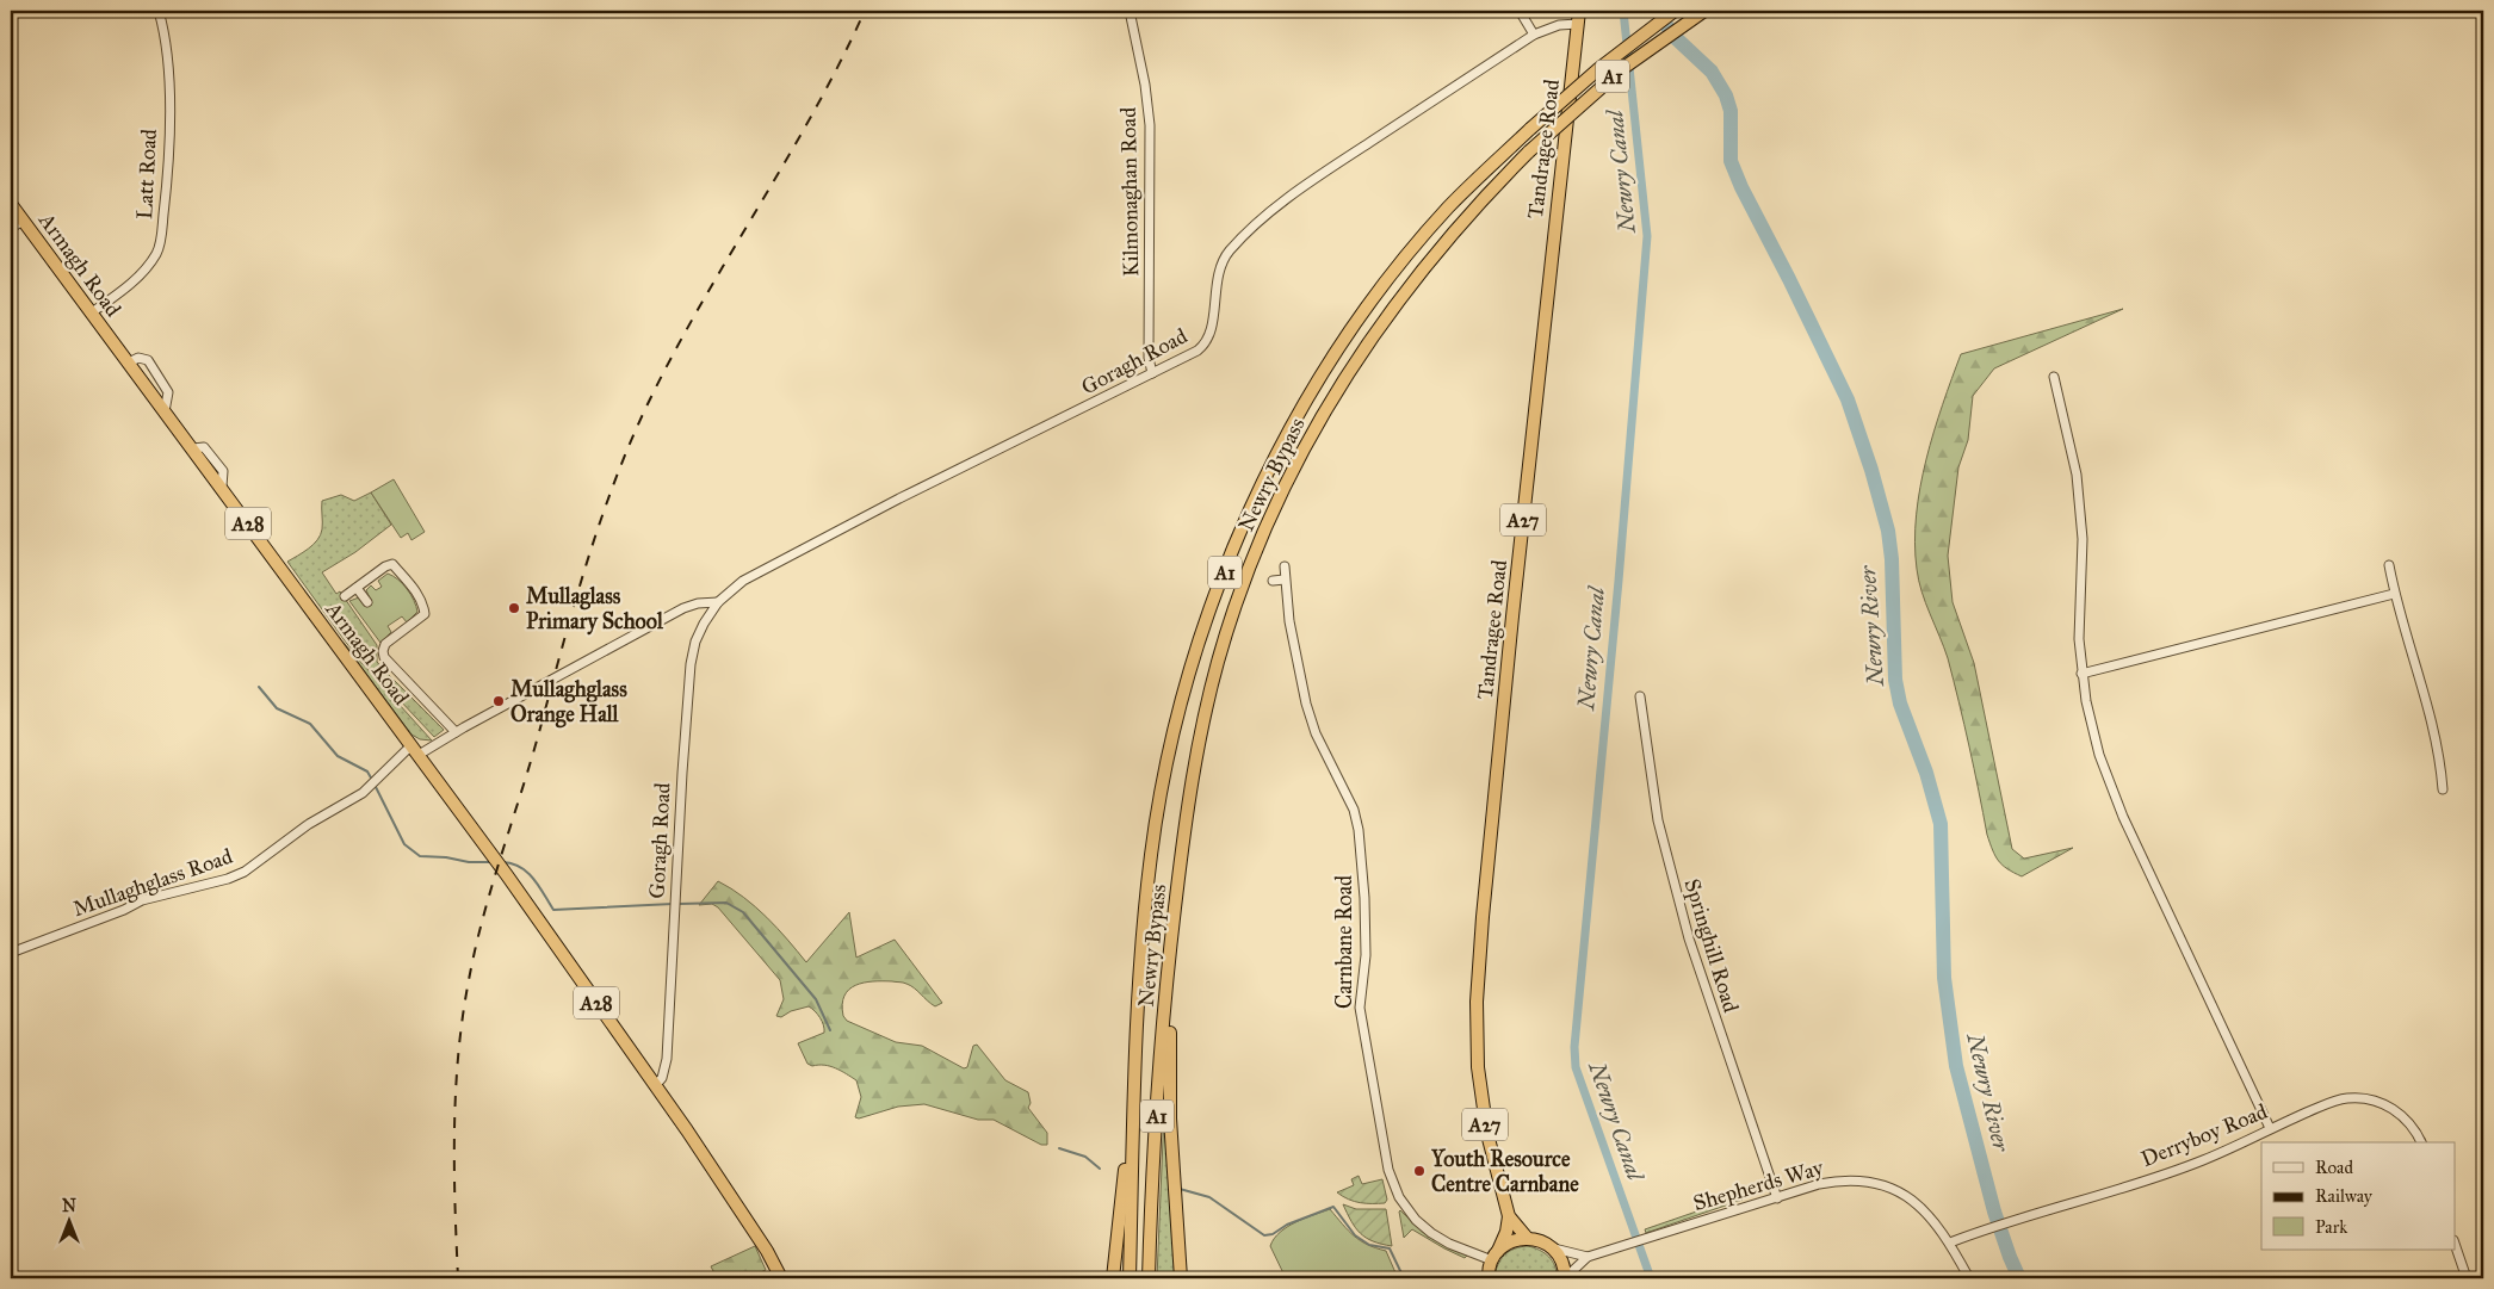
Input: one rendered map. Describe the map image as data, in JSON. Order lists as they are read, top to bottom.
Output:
{
  "streets": {
    "highway": [
      "A1",
      "Tandragee Road",
      "Armagh Road",
      "Newry Bypass",
      "A27",
      "A28"
    ],
    "street": [
      "Latt Road",
      "Kilmonaghan Road",
      "Goragh Road",
      "Mullaghglass Road",
      "Carnbane Road",
      "Springhill Road",
      "Derryboy Road",
      "Shepherds Way"
    ]
  },
  "crossings": [
    ["Tandragee Road", "Goragh Road"],
    ["Tandragee Road", "A27"],
    ["Latt Road", "Armagh Road"],
    ["Kilmonaghan Road", "Goragh Road"],
    ["Armagh Road", "Goragh Road"],
    ["Armagh Road", "Mullaghglass Road"],
    ["Springhill Road", "Shepherds Way"],
    ["Derryboy Road", "Shepherds Way"]
  ],
  "water": ["Newry Canal", "Newry River"],
  "places": ["Mullaglass Primary School", "Mullaghglass Orange Hall", "Youth Resource Centre Carnbane"],
  "legend": ["Road", "Railway", "Park"],
  "north": "top"
}
